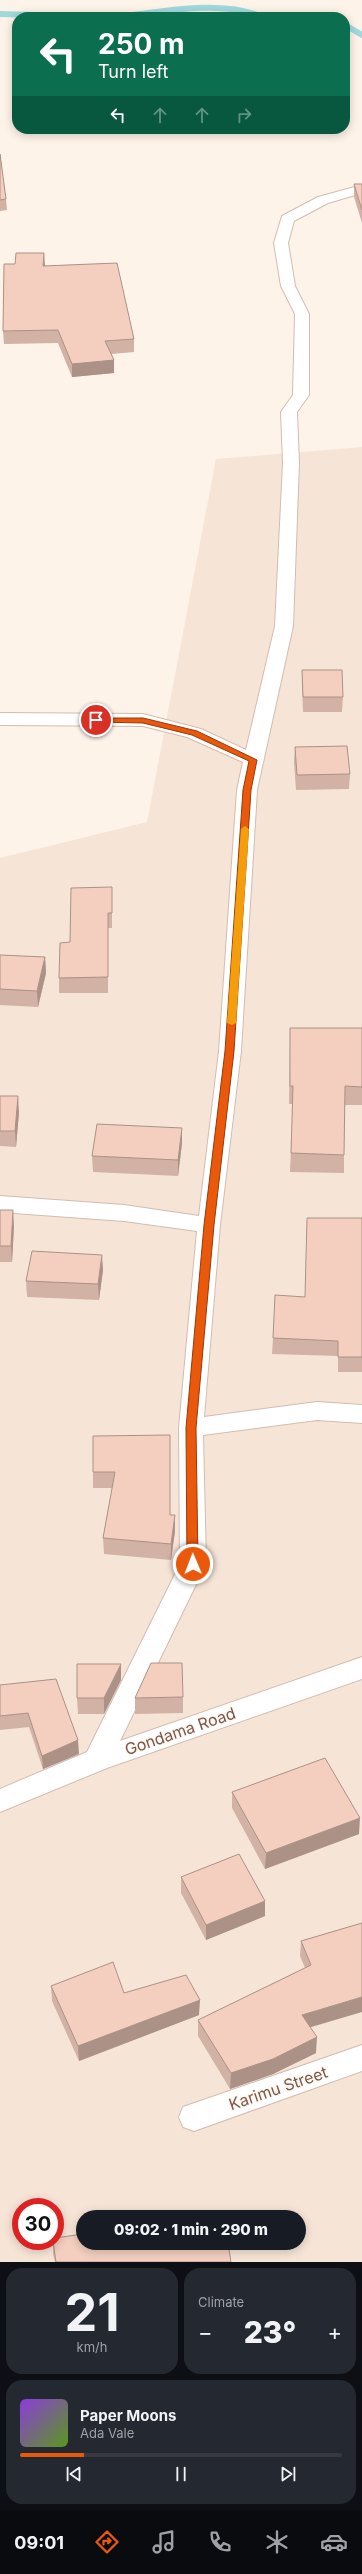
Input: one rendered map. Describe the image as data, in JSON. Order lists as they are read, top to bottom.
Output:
{
  "streets": {
    "street": ["Gondama Road", "Karimu Street"]
  },
  "page": {
    "turn": ["250 m", "Turn left"],
    "limit": "30",
    "trip": "09:02 · 1 min · 290 m",
    "tile": [
      ["21", "km/h"],
      "Climate"
    ],
    "heat": ["−", "23°", "+"],
    "song": ["Paper Moons", "Ada Vale"],
    "tabs": "09:01"
  }
}
